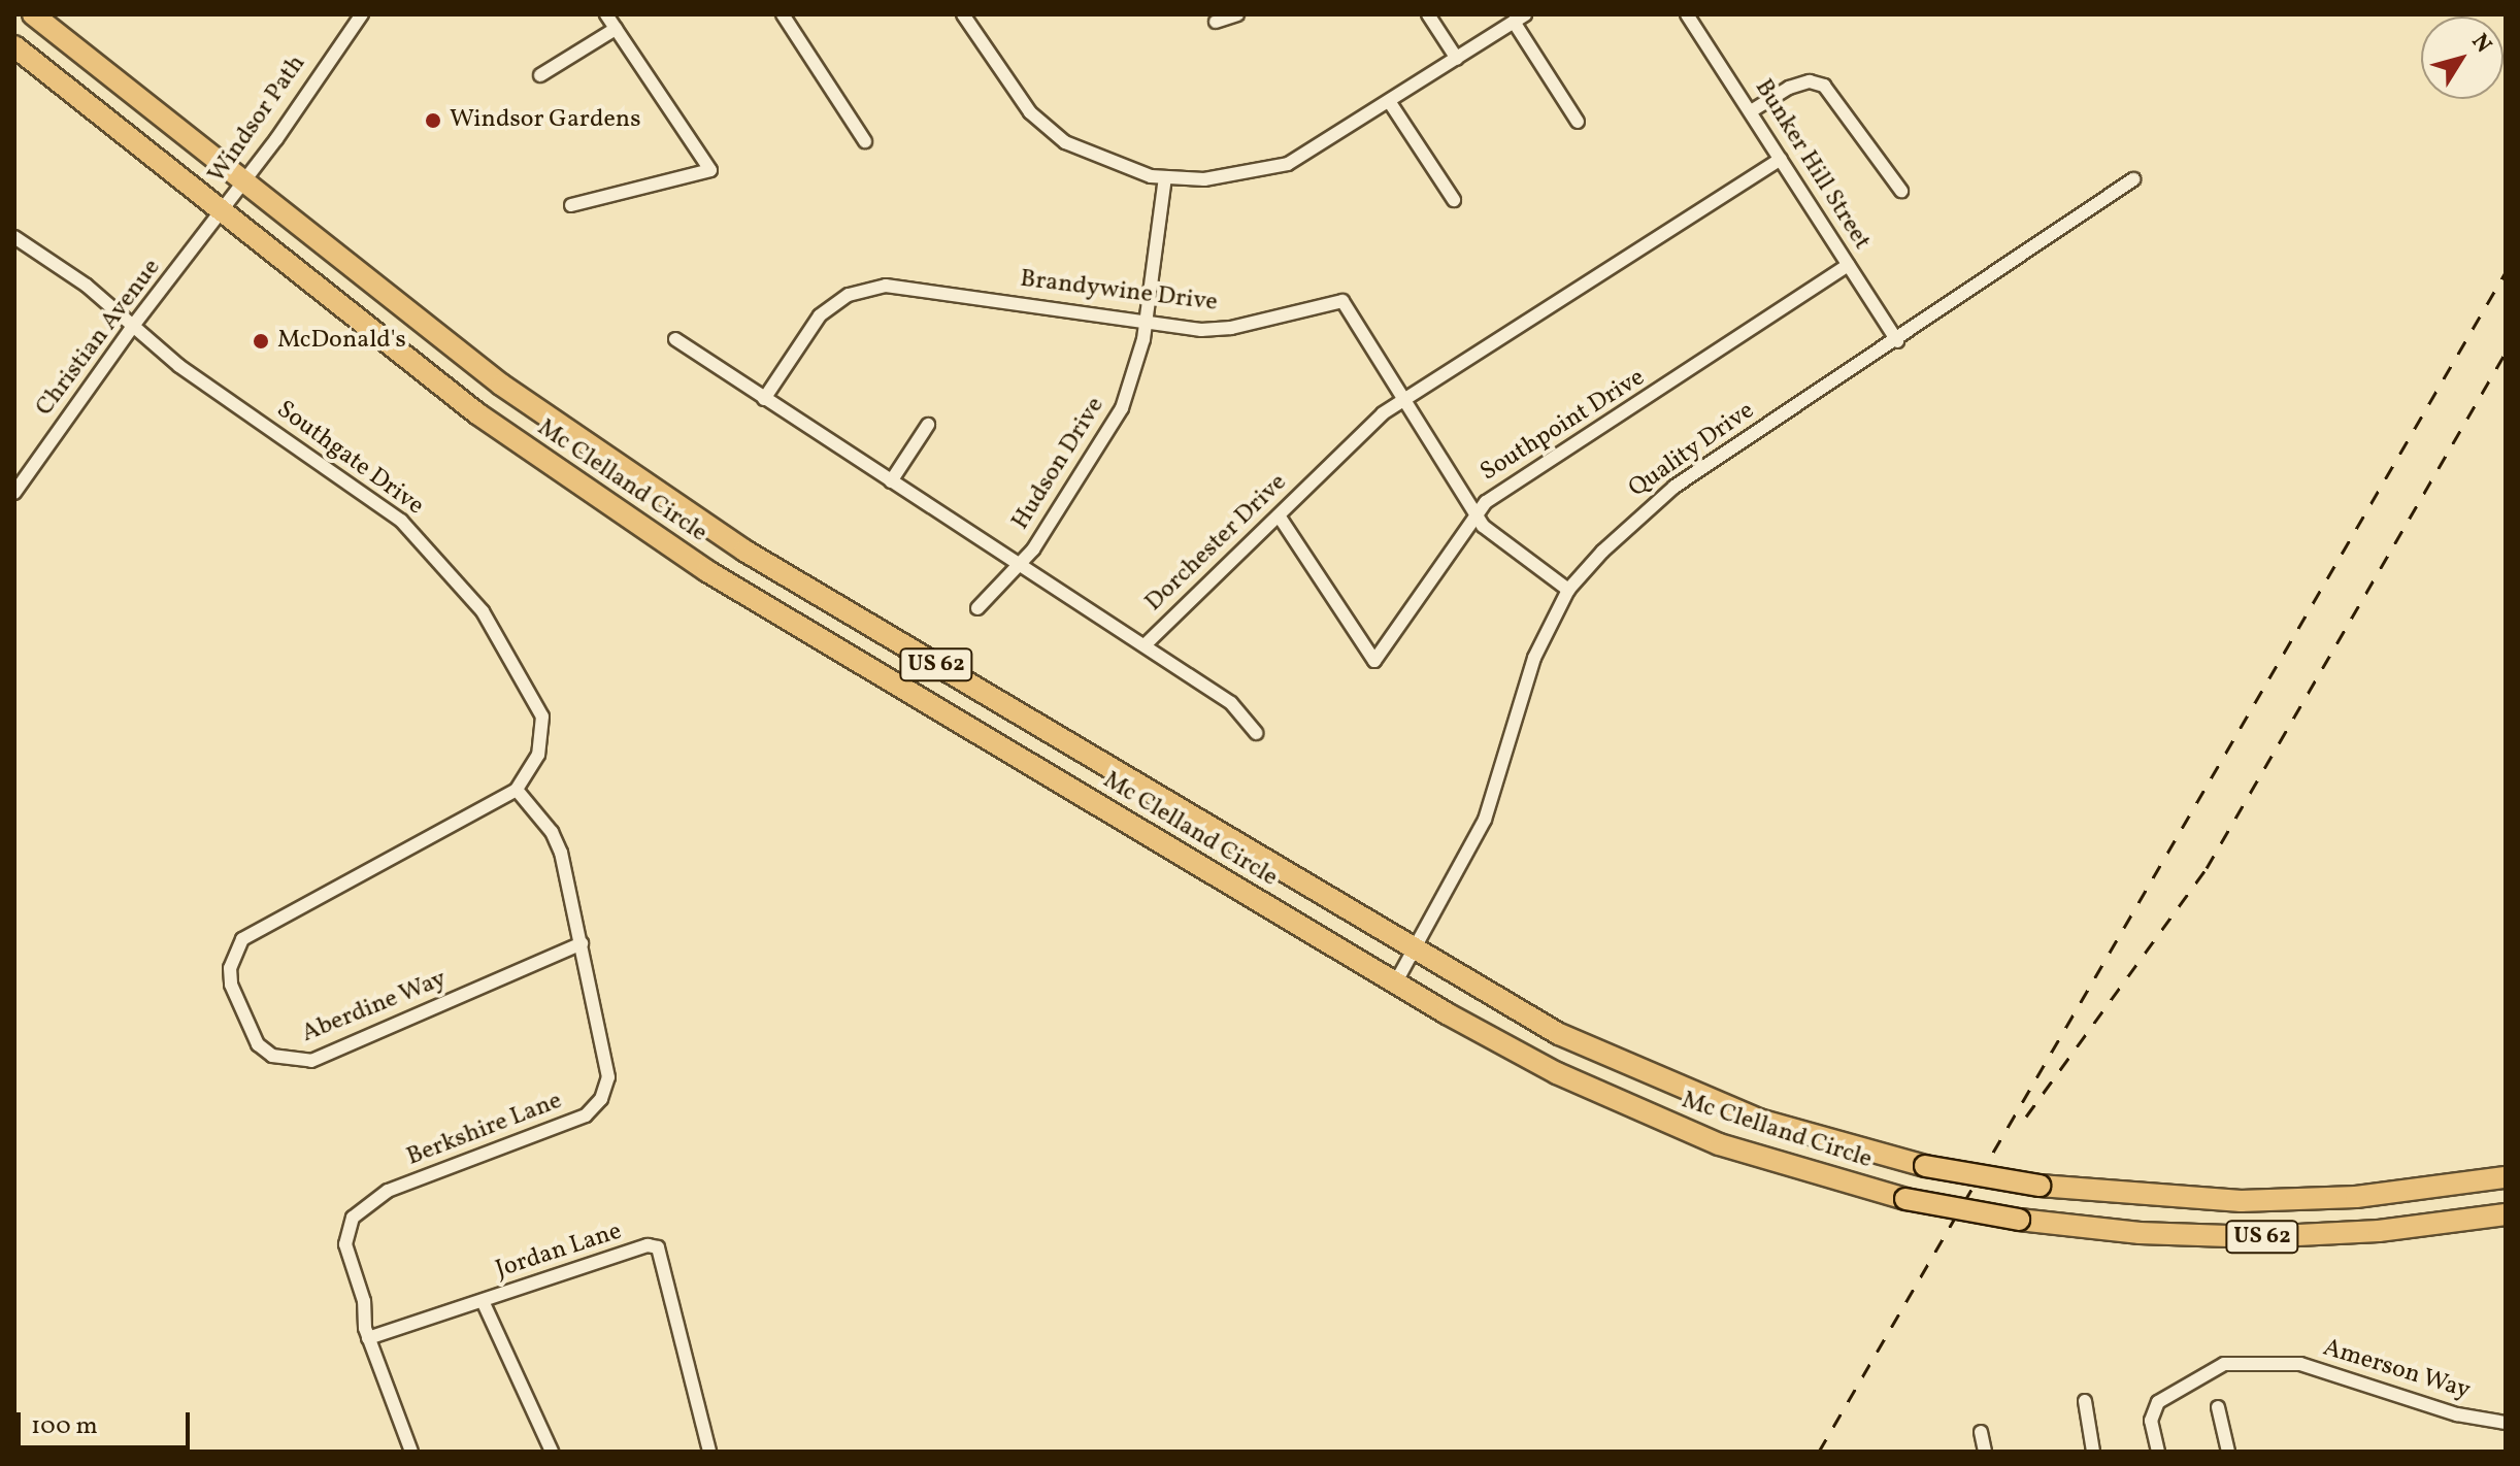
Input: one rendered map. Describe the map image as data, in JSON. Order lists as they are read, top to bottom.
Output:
{
  "streets": {
    "highway": ["Mc Clelland Circle", "US 62"],
    "street": [
      "Windsor Path",
      "Bunker Hill Street",
      "Brandywine Drive",
      "Christian Avenue",
      "Southpoint Drive",
      "Quality Drive",
      "Southgate Drive",
      "Hudson Drive",
      "Dorchester Drive",
      "Aberdine Way",
      "Berkshire Lane",
      "Jordan Lane",
      "Amerson Way"
    ]
  },
  "crossings": [
    ["Windsor Path", "Christian Avenue"],
    ["Windsor Path", "Mc Clelland Circle"],
    ["Bunker Hill Street", "Southpoint Drive"],
    ["Bunker Hill Street", "Quality Drive"],
    ["Bunker Hill Street", "Dorchester Drive"],
    ["Brandywine Drive", "Southpoint Drive"],
    ["Brandywine Drive", "Quality Drive"],
    ["Brandywine Drive", "Hudson Drive"],
    ["Brandywine Drive", "Dorchester Drive"],
    ["Christian Avenue", "Southgate Drive"],
    ["Christian Avenue", "Mc Clelland Circle"],
    ["Southpoint Drive", "Dorchester Drive"],
    ["Quality Drive", "Mc Clelland Circle"],
    ["Southgate Drive", "Aberdine Way"],
    ["Southgate Drive", "Berkshire Lane"],
    ["Hudson Drive", "Dorchester Drive"],
    ["Aberdine Way", "Berkshire Lane"],
    ["Berkshire Lane", "Jordan Lane"]
  ],
  "places": ["Windsor Gardens", "McDonald's"],
  "scale_bar": "100 m",
  "north": "top right"
}
